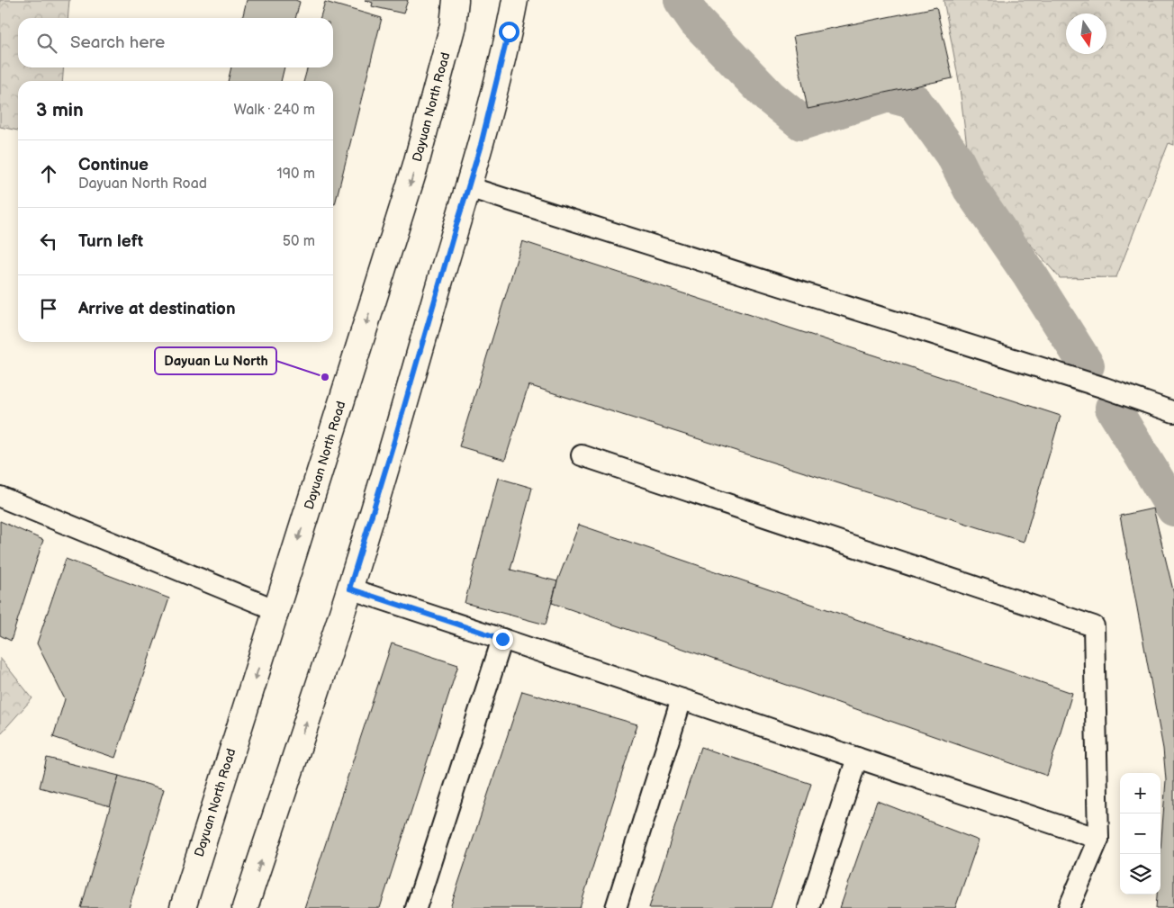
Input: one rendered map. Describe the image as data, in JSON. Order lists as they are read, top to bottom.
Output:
{
  "streets": {
    "main road": ["Dayuan North Road"]
  },
  "places": ["Dayuan Lu North"],
  "north": "bottom",
  "page": {
    "search": "Search here",
    "heading": ["3 min", "Walk · 240 m"],
    "list": [
      ["Continue", "Dayuan North Road", "190 m"],
      ["Turn left", "50 m"],
      "Arrive at destination"
    ],
    "map_buttons": ["+", "−"]
  }
}
